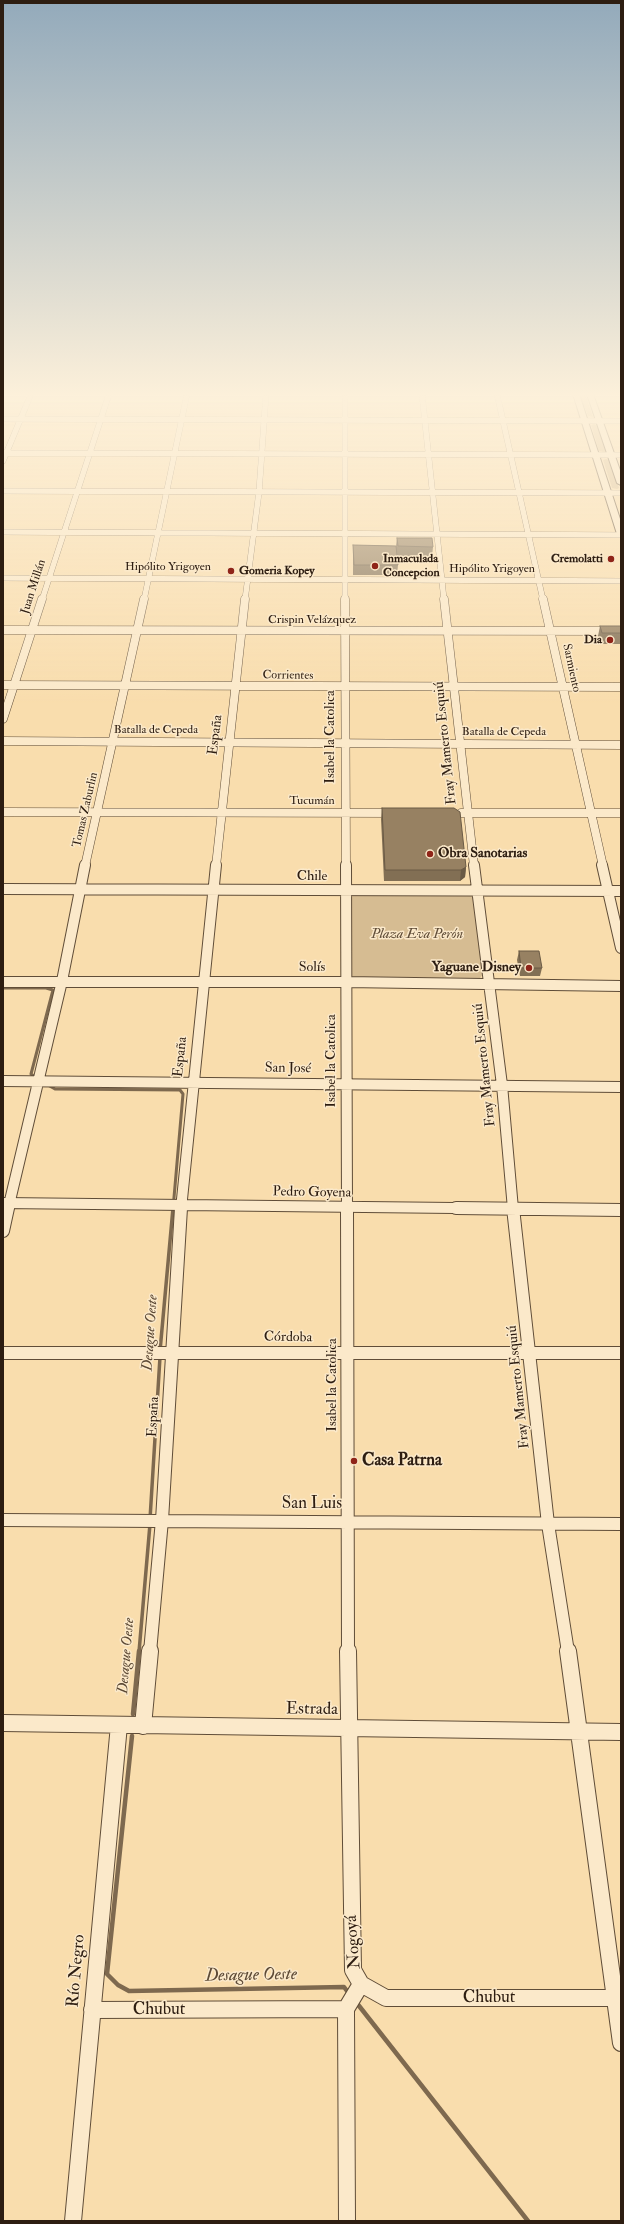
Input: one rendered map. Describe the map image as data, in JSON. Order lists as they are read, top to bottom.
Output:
{
  "streets": {
    "street": [
      "Hipólito Yrigoyen",
      "Juan Millán",
      "Crispin Velázquez",
      "Sarmiento",
      "Corrientes",
      "Batalla de Cepeda",
      "España",
      "Isabel la Catolica",
      "Fray Mamerto Esquiú",
      "Tucumán",
      "Tomas Zaburlin",
      "Chile",
      "Solís",
      "San José",
      "Pedro Goyena",
      "Córdoba",
      "San Luis",
      "Estrada",
      "Nogoyá",
      "Río Negro",
      "Chubut"
    ]
  },
  "crossings": [
    ["Hipólito Yrigoyen", "Juan Millán"],
    ["Hipólito Yrigoyen", "Sarmiento"],
    ["Hipólito Yrigoyen", "España"],
    ["Hipólito Yrigoyen", "Isabel la Catolica"],
    ["Hipólito Yrigoyen", "Fray Mamerto Esquiú"],
    ["Hipólito Yrigoyen", "Tomas Zaburlin"],
    ["Juan Millán", "Crispin Velázquez"],
    ["Juan Millán", "Corrientes"],
    ["Crispin Velázquez", "Sarmiento"],
    ["Crispin Velázquez", "España"],
    ["Crispin Velázquez", "Isabel la Catolica"],
    ["Crispin Velázquez", "Fray Mamerto Esquiú"],
    ["Crispin Velázquez", "Tomas Zaburlin"],
    ["Sarmiento", "Corrientes"],
    ["Sarmiento", "Batalla de Cepeda"],
    ["Sarmiento", "Chile"],
    ["Corrientes", "España"],
    ["Corrientes", "Isabel la Catolica"],
    ["Corrientes", "Fray Mamerto Esquiú"],
    ["Corrientes", "Tomas Zaburlin"],
    ["Batalla de Cepeda", "España"],
    ["Batalla de Cepeda", "Isabel la Catolica"],
    ["Batalla de Cepeda", "Fray Mamerto Esquiú"],
    ["Batalla de Cepeda", "Tomas Zaburlin"],
    ["España", "Tucumán"],
    ["España", "Chile"],
    ["España", "Solís"],
    ["España", "San José"],
    ["España", "Pedro Goyena"],
    ["España", "Córdoba"],
    ["España", "San Luis"],
    ["España", "Estrada"],
    ["Isabel la Catolica", "Tucumán"],
    ["Isabel la Catolica", "Chile"],
    ["Isabel la Catolica", "Solís"],
    ["Isabel la Catolica", "San José"],
    ["Isabel la Catolica", "Pedro Goyena"],
    ["Isabel la Catolica", "Córdoba"],
    ["Isabel la Catolica", "San Luis"],
    ["Isabel la Catolica", "Estrada"],
    ["Isabel la Catolica", "Nogoyá"],
    ["Fray Mamerto Esquiú", "Chile"],
    ["Fray Mamerto Esquiú", "Solís"],
    ["Fray Mamerto Esquiú", "San José"],
    ["Fray Mamerto Esquiú", "Pedro Goyena"],
    ["Fray Mamerto Esquiú", "Córdoba"],
    ["Fray Mamerto Esquiú", "San Luis"],
    ["Fray Mamerto Esquiú", "Estrada"],
    ["Fray Mamerto Esquiú", "Chubut"],
    ["Tucumán", "Tomas Zaburlin"],
    ["Tomas Zaburlin", "Chile"],
    ["Tomas Zaburlin", "Solís"],
    ["Tomas Zaburlin", "San José"],
    ["Tomas Zaburlin", "Pedro Goyena"],
    ["Estrada", "Nogoyá"],
    ["Estrada", "Río Negro"],
    ["Nogoyá", "Chubut"],
    ["Río Negro", "Chubut"]
  ],
  "water": ["Desague Oeste"],
  "parks": ["Plaza Eva Perón"],
  "places": [
    "Cremolatti",
    "Inmaculada Concepcion",
    "Gomeria Kopey",
    "Dia",
    "Obra Sanotarias",
    "Yaguane Disney",
    "Casa Patrna"
  ]
}
